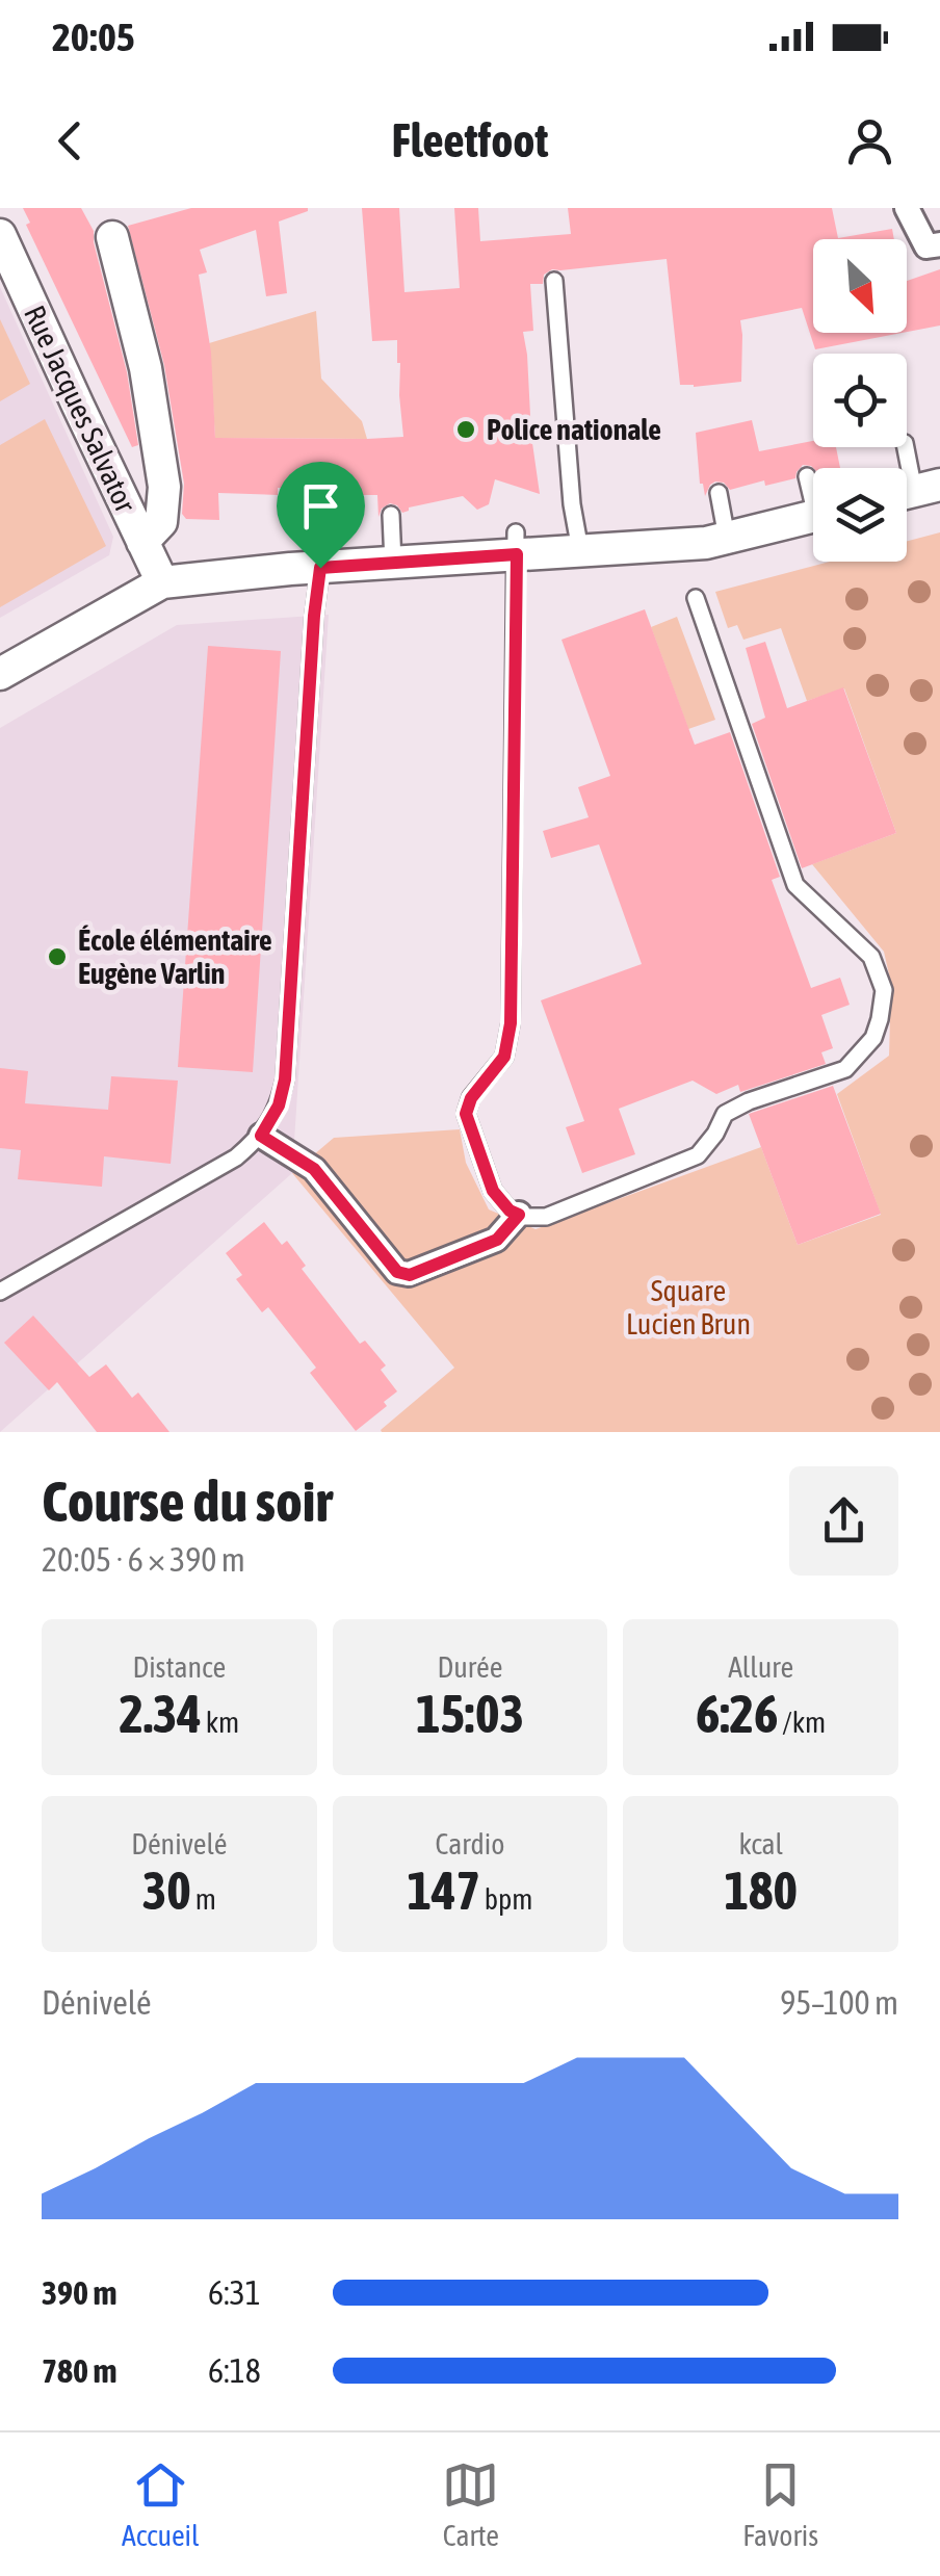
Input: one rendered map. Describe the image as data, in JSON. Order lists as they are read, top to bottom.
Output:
{
  "streets": {
    "street": ["Rue Jacques Salvator"]
  },
  "parks": ["Square Lucien Brun"],
  "places": ["Police nationale", "École élémentaire Eugène Varlin"],
  "north": "bottom right",
  "page": {
    "status": "20:05",
    "header": "Fleetfoot",
    "heading": ["Course du soir", "20:05 · 6 × 390 m"],
    "stats": [
      ["Distance", "2.34 km"],
      ["Durée", "15:03"],
      ["Allure", "6:26 /km"],
      ["Dénivelé", "30 m"],
      ["Cardio", "147 bpm"],
      ["kcal", "180"]
    ],
    "chart": ["Dénivelé", "95–100 m"],
    "list": [
      {
        "name": "390 m",
        "note": "6:31"
      },
      {
        "name": "780 m",
        "note": "6:18"
      }
    ],
    "tabs": ["Accueil", "Carte", "Favoris"]
  }
}
